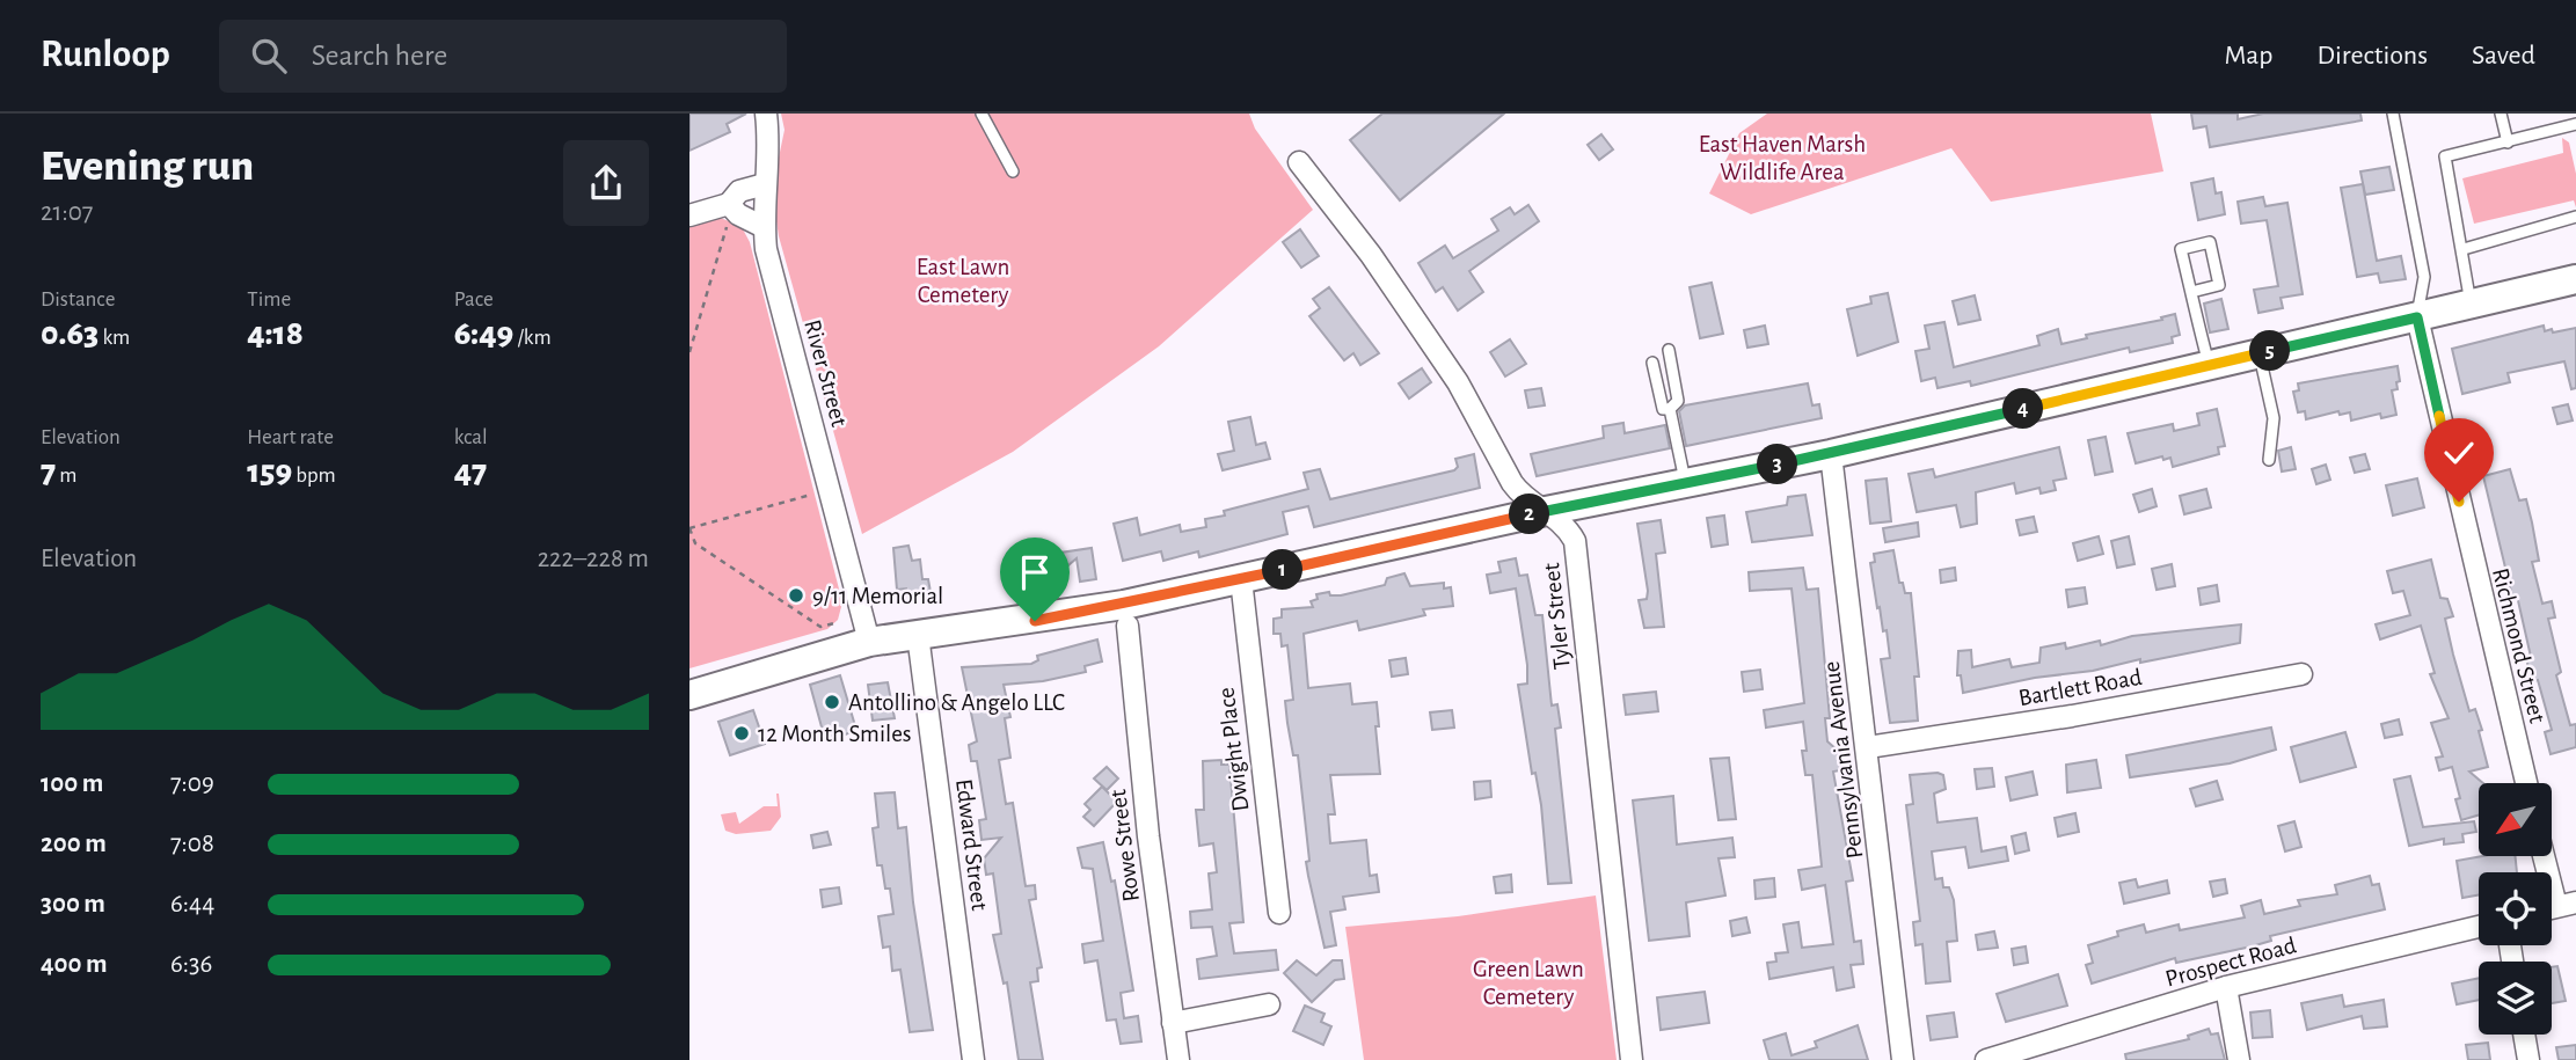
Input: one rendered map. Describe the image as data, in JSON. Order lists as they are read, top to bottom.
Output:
{
  "streets": {
    "street": [
      "River Street",
      "Tyler Street",
      "Richmond Street",
      "Bartlett Road",
      "Dwight Place",
      "Pennsylvania Avenue",
      "Edward Street",
      "Rowe Street",
      "Prospect Road"
    ]
  },
  "crossings": [
    ["Bartlett Road", "Pennsylvania Avenue"]
  ],
  "parks": ["East Haven Marsh Wildlife Area", "East Lawn Cemetery", "Green Lawn Cemetery"],
  "places": ["9/11 Memorial", "Antollino & Angelo LLC", "12 Month Smiles"],
  "north": "bottom left",
  "page": {
    "header": "Runloop",
    "search": "Search here",
    "nav": ["Map", "Directions", "Saved"],
    "heading": ["Evening run", "21:07"],
    "stats": [
      ["Distance", "0.63 km"],
      ["Time", "4:18"],
      ["Pace", "6:49 /km"],
      ["Elevation", "7 m"],
      ["Heart rate", "159 bpm"],
      ["kcal", "47"]
    ],
    "pins": [
      "5",
      "4",
      "3",
      "2",
      "1"
    ],
    "chart": ["Elevation", "222–228 m"],
    "list": [
      {
        "name": "100 m",
        "note": "7:09"
      },
      {
        "name": "200 m",
        "note": "7:08"
      },
      {
        "name": "300 m",
        "note": "6:44"
      },
      {
        "name": "400 m",
        "note": "6:36"
      }
    ]
  }
}
